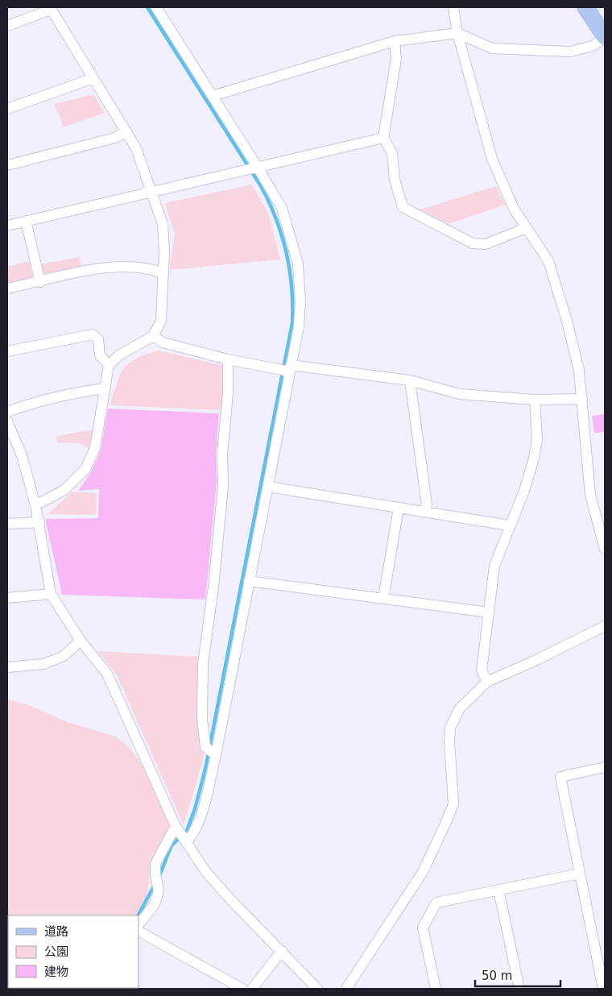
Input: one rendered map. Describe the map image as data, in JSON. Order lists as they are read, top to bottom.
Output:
{
  "legend": ["道路", "公園", "建物"],
  "scale_bar": "50 m"
}
